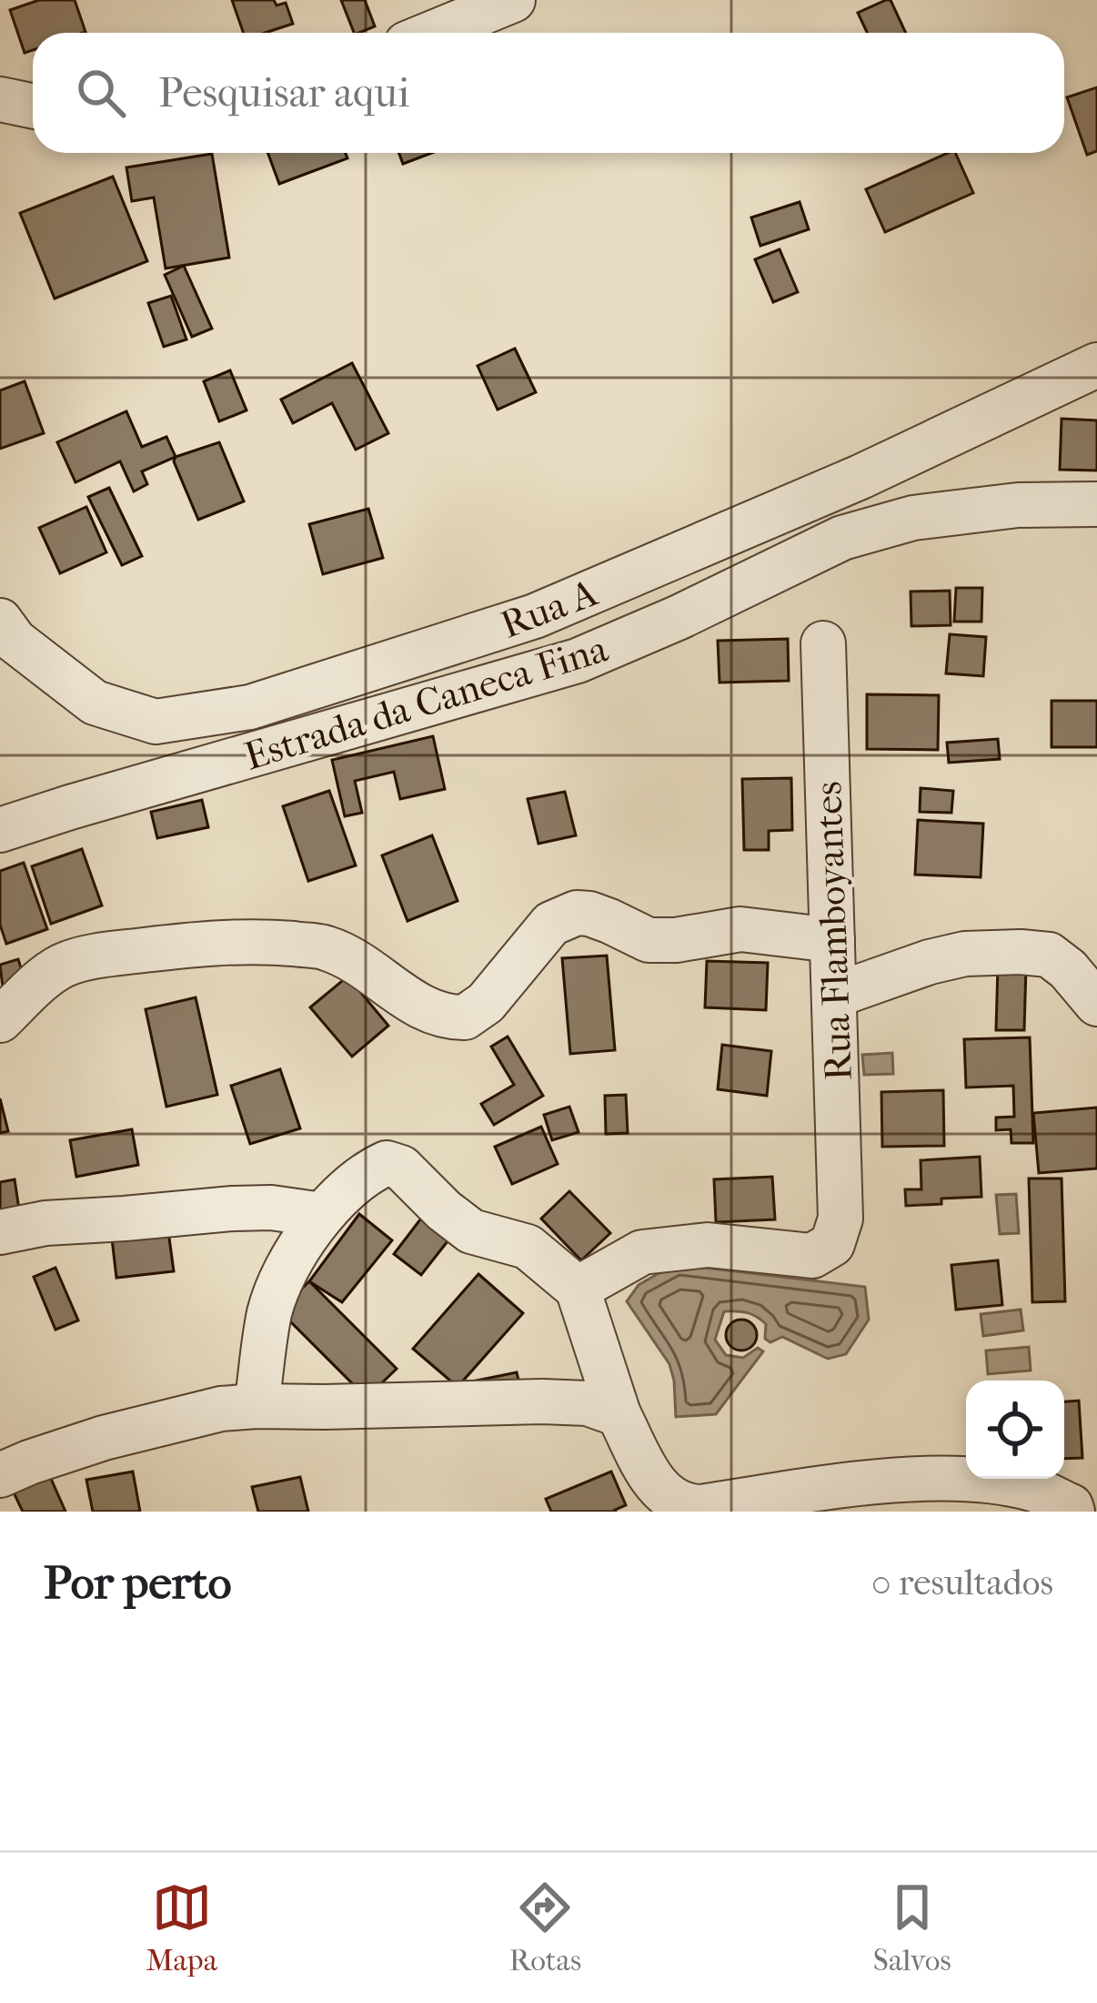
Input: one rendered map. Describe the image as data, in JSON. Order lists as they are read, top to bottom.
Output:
{
  "streets": {
    "street": ["Rua A", "Estrada da Caneca Fina", "Rua Flamboyantes"]
  },
  "page": {
    "search": "Pesquisar aqui",
    "heading": ["Por perto", "0 resultados"],
    "nav": ["Mapa", "Rotas", "Salvos"]
  }
}
